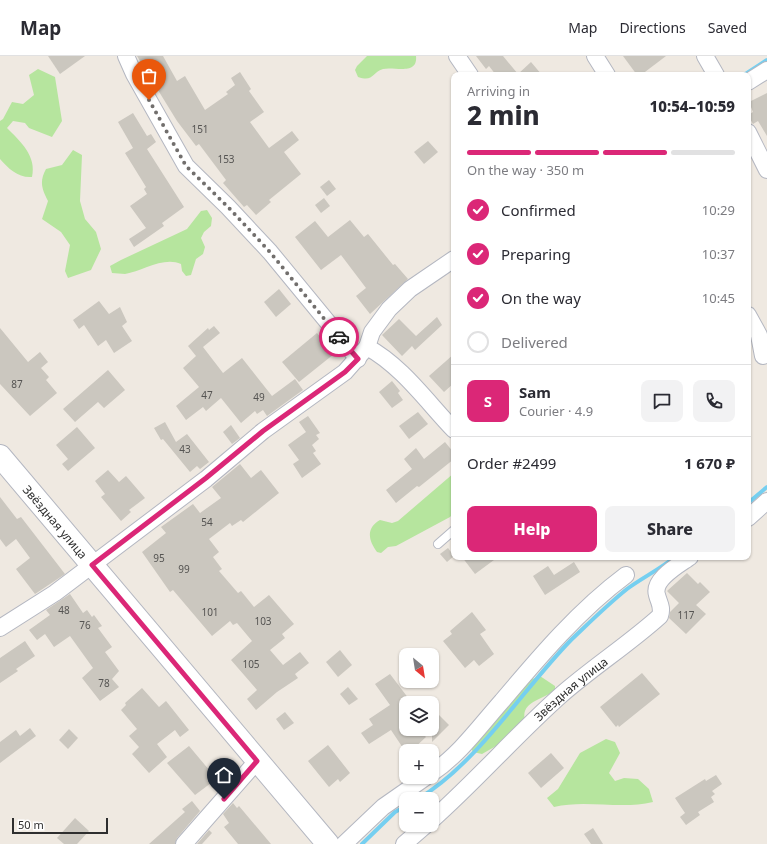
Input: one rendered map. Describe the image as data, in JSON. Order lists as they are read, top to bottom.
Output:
{
  "streets": {
    "street": ["Звёздная улица"]
  },
  "house_numbers": [
    "151",
    "153",
    "87",
    "47",
    "49",
    "43",
    "54",
    "95",
    "99",
    "48",
    "101",
    "117",
    "103",
    "76",
    "105",
    "78"
  ],
  "scale_bar": "50 m",
  "north": "bottom right",
  "page": {
    "header": "Map",
    "nav": ["Map", "Directions", "Saved"],
    "heading": ["2 min", "Arriving in", "10:54–10:59"],
    "panel": [
      "Sam",
      "Courier · 4.9",
      "Order #2499",
      "1 670 ₽"
    ],
    "bar": "On the way · 350 m",
    "list": [
      ["Confirmed", "10:29"],
      ["Preparing", "10:37"],
      ["On the way", "10:45"],
      "Delivered"
    ],
    "round": "S",
    "buttons": ["Help", "Share"],
    "map_buttons": ["+", "−"],
    "scale": "50 m"
  }
}
